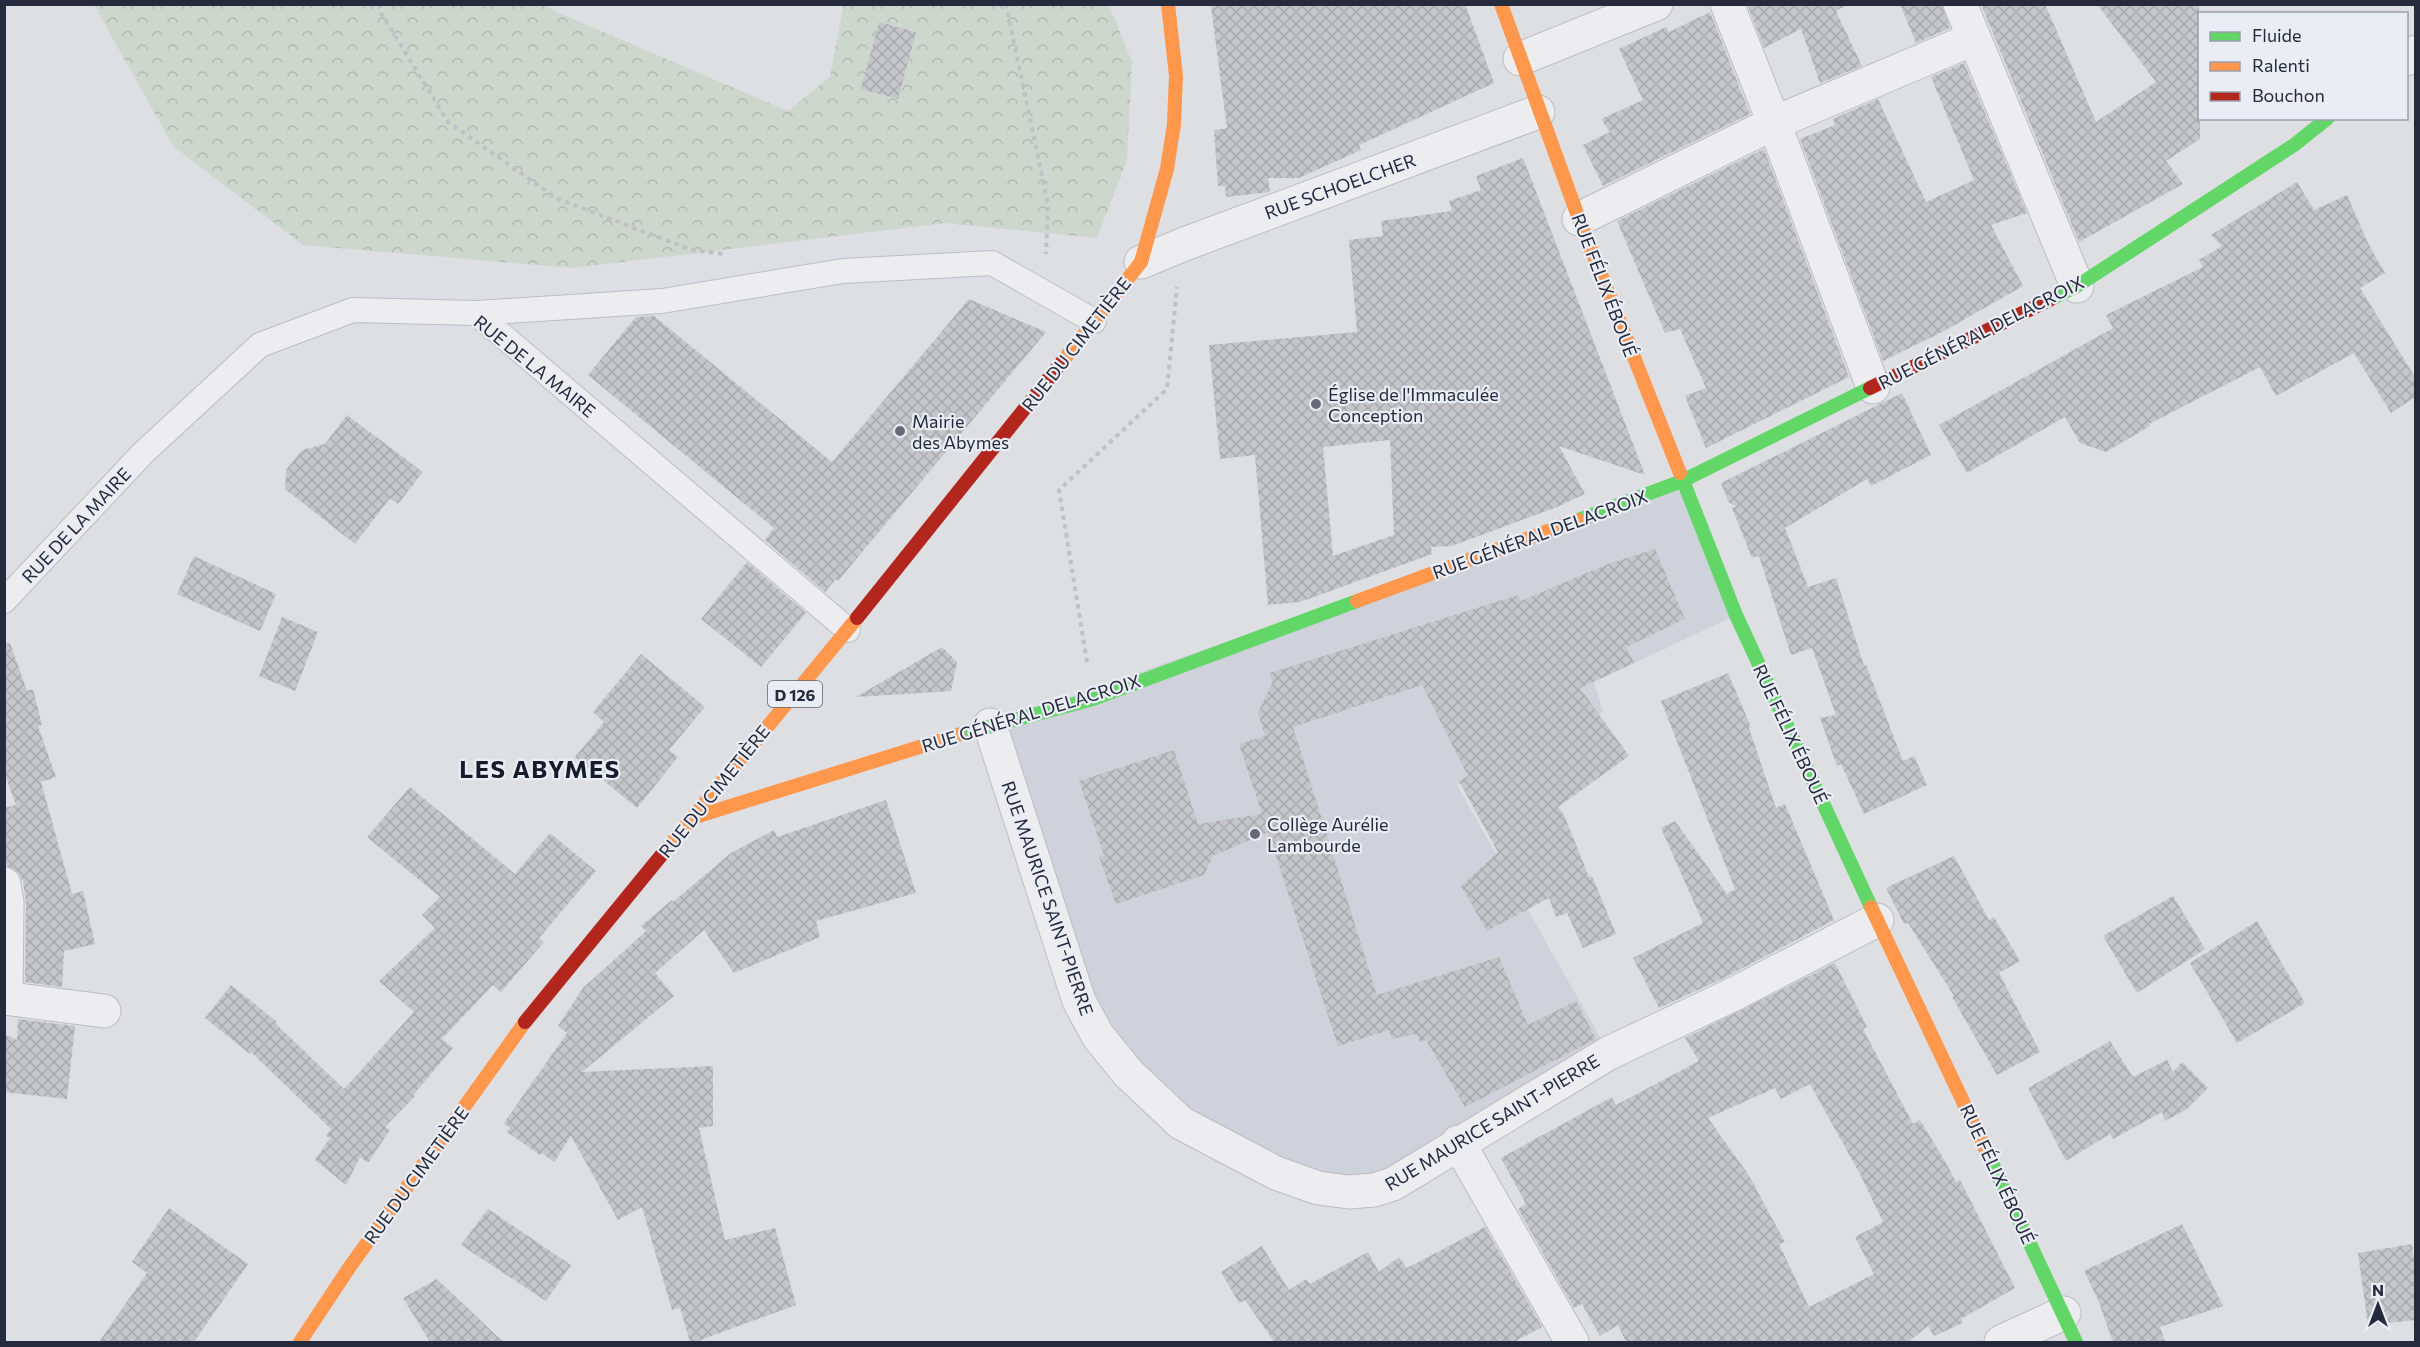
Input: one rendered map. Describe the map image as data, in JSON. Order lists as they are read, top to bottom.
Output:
{
  "streets": {
    "street": [
      "RUE SCHOELCHER",
      "RUE FÉLIX ÉBOUÉ",
      "RUE GÉNÉRAL DELACROIX",
      "RUE DU CIMETIÈRE",
      "D 126",
      "RUE MAURICE SAINT-PIERRE"
    ],
    "lane": ["RUE DE LA MAIRE"]
  },
  "crossings": [
    ["RUE SCHOELCHER", "RUE FÉLIX ÉBOUÉ"],
    ["RUE SCHOELCHER", "RUE DU CIMETIÈRE"],
    ["RUE FÉLIX ÉBOUÉ", "RUE GÉNÉRAL DELACROIX"],
    ["RUE FÉLIX ÉBOUÉ", "RUE MAURICE SAINT-PIERRE"],
    ["RUE GÉNÉRAL DELACROIX", "RUE DU CIMETIÈRE"],
    ["RUE GÉNÉRAL DELACROIX", "RUE MAURICE SAINT-PIERRE"],
    ["RUE DU CIMETIÈRE", "RUE DE LA MAIRE"]
  ],
  "districts": ["LES ABYMES"],
  "places": ["Église de l'Immaculée Conception", "Mairie des Abymes", "Collège Aurélie Lambourde"],
  "legend": ["Fluide", "Ralenti", "Bouchon"],
  "north": "top"
}
